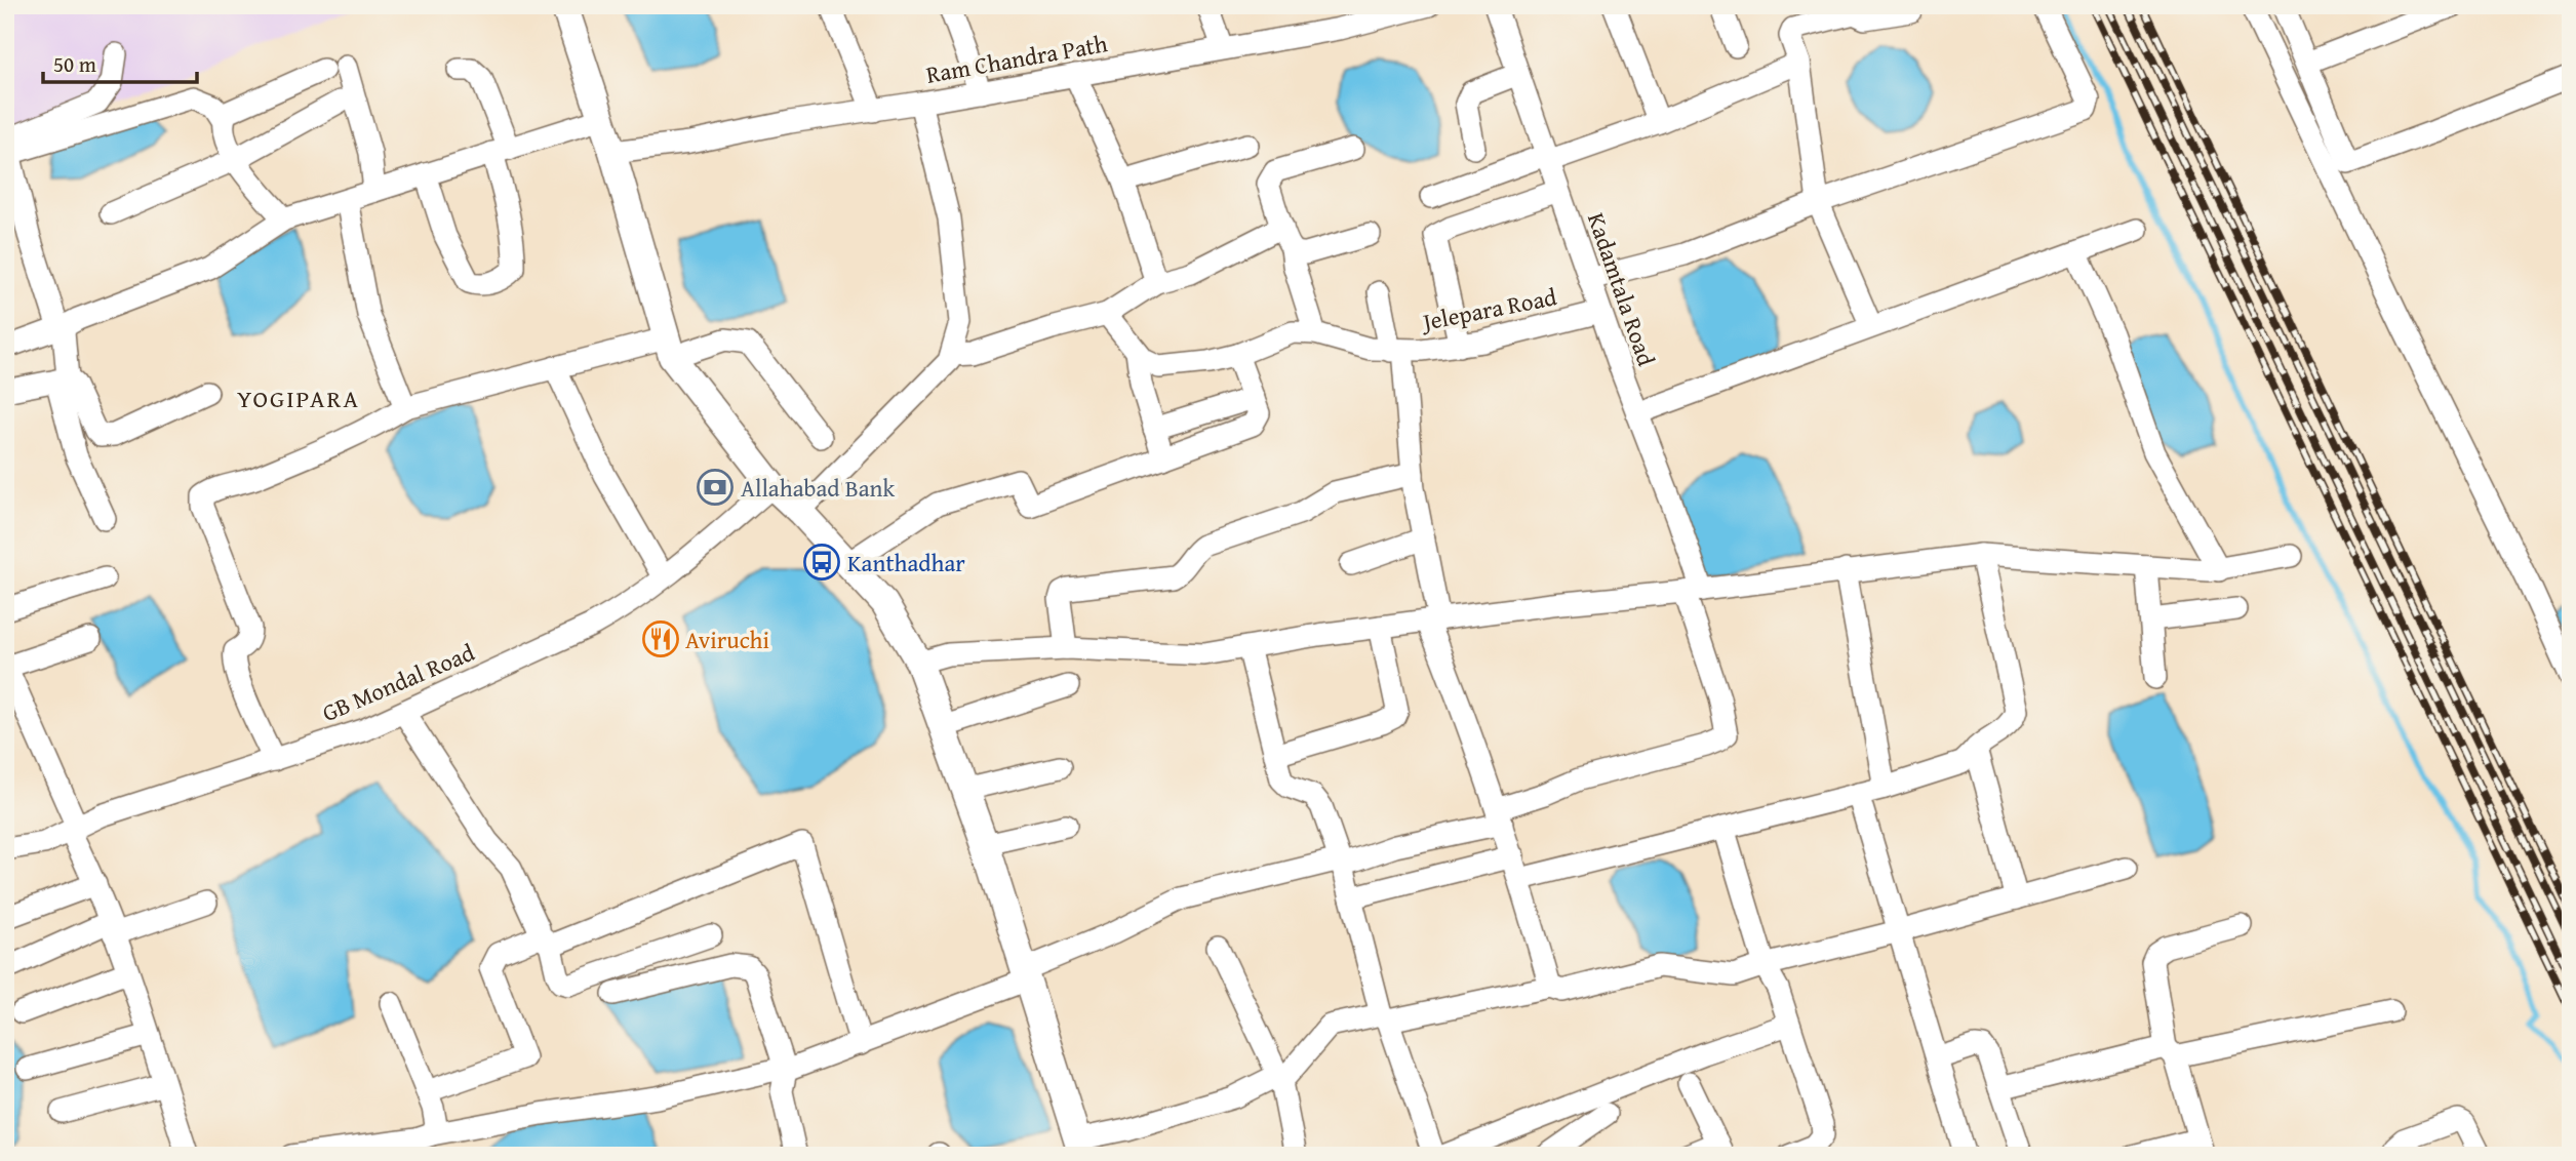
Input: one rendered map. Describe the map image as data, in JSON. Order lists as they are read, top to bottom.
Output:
{
  "streets": {
    "street": [
      "Ram Chandra Path",
      "Kadamtala Road",
      "Jelepara Road",
      "GB Mondal Road"
    ]
  },
  "crossings": [
    ["Kadamtala Road", "Jelepara Road"]
  ],
  "districts": ["YOGIPARA"],
  "places": {
    "bank": ["Allahabad Bank"],
    "bus stop": ["Kanthadhar"],
    "restaurant": ["Aviruchi"]
  },
  "scale_bar": "50 m"
}
